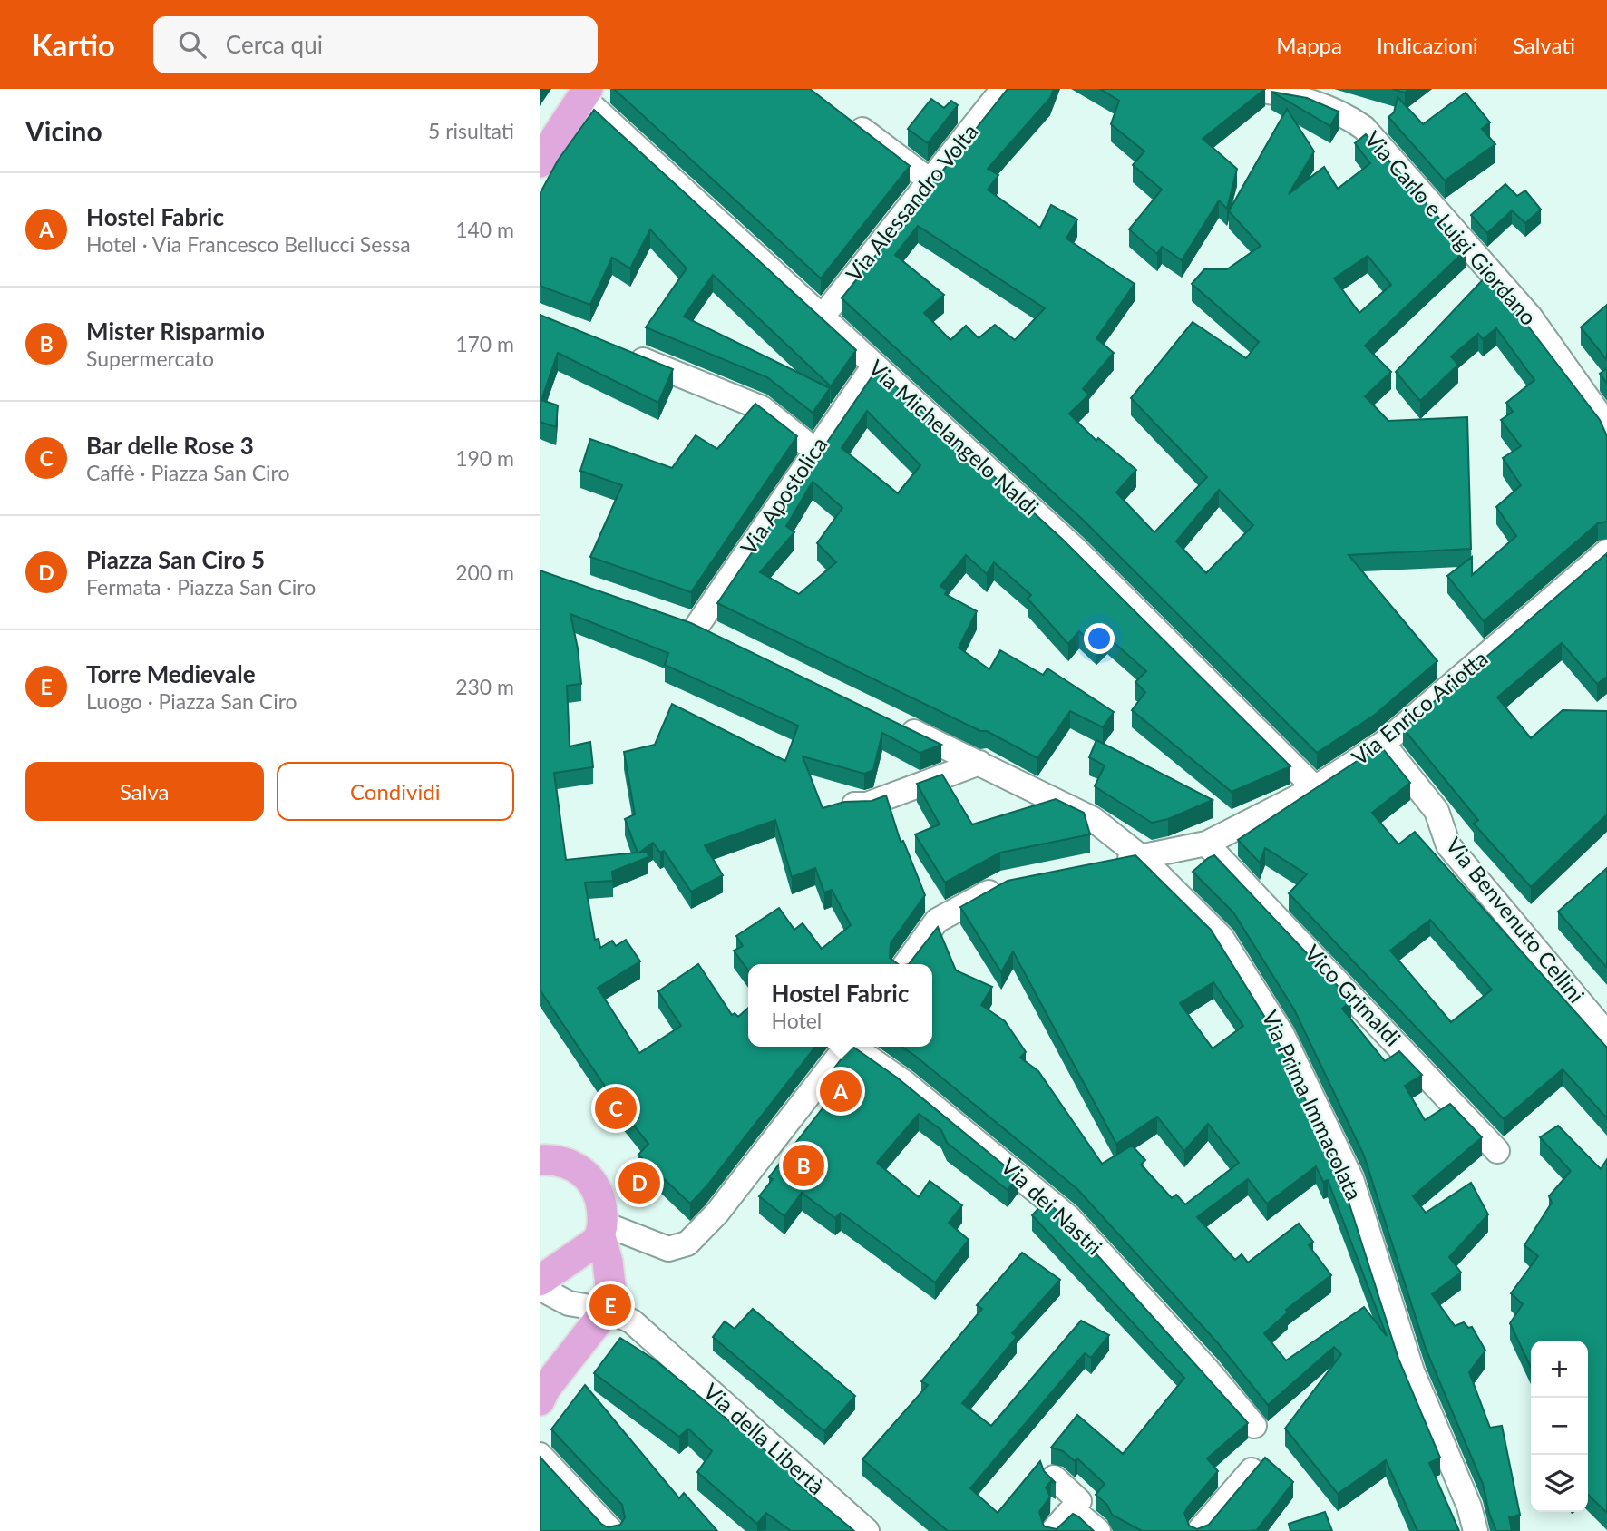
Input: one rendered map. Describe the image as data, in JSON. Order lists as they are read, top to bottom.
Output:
{
  "streets": {
    "street": [
      "Via Alessandro Volta",
      "Via Carlo e Luigi Giordano",
      "Via Michelangelo Naldi",
      "Via Apostolica",
      "Via Enrico Ariotta",
      "Via Benvenuto Cellini",
      "Vico Grimaldi",
      "Via Prima Immacolata",
      "Via dei Nastri",
      "Via della Libertà"
    ]
  },
  "crossings": [
    ["Via Alessandro Volta", "Via Michelangelo Naldi"],
    ["Via Michelangelo Naldi", "Via Apostolica"],
    ["Via Michelangelo Naldi", "Via Enrico Ariotta"],
    ["Via Enrico Ariotta", "Via Benvenuto Cellini"],
    ["Via Enrico Ariotta", "Vico Grimaldi"],
    ["Via Enrico Ariotta", "Via Prima Immacolata"]
  ],
  "page": {
    "header": "Kartio",
    "search": "Cerca qui",
    "nav": ["Mappa", "Indicazioni", "Salvati"],
    "heading": ["Vicino", "5 risultati"],
    "list": [
      {
        "mark": "A",
        "name": "Hostel Fabric",
        "note": "Hotel · Via Francesco Bellucci Sessa",
        "value": "140 m"
      },
      {
        "mark": "B",
        "name": "Mister Risparmio",
        "note": "Supermercato",
        "value": "170 m"
      },
      {
        "mark": "C",
        "name": "Bar delle Rose 3",
        "note": "Caffè · Piazza San Ciro",
        "value": "190 m"
      },
      {
        "mark": "D",
        "name": "Piazza San Ciro 5",
        "note": "Fermata · Piazza San Ciro",
        "value": "200 m"
      },
      {
        "mark": "E",
        "name": "Torre Medievale",
        "note": "Luogo · Piazza San Ciro",
        "value": "230 m"
      }
    ],
    "buttons": ["Salva", "Condividi"],
    "popup": ["Hostel Fabric", "Hotel"],
    "pins": [
      "A",
      "C",
      "B",
      "D",
      "E"
    ],
    "map_buttons": ["+", "−"]
  }
}
